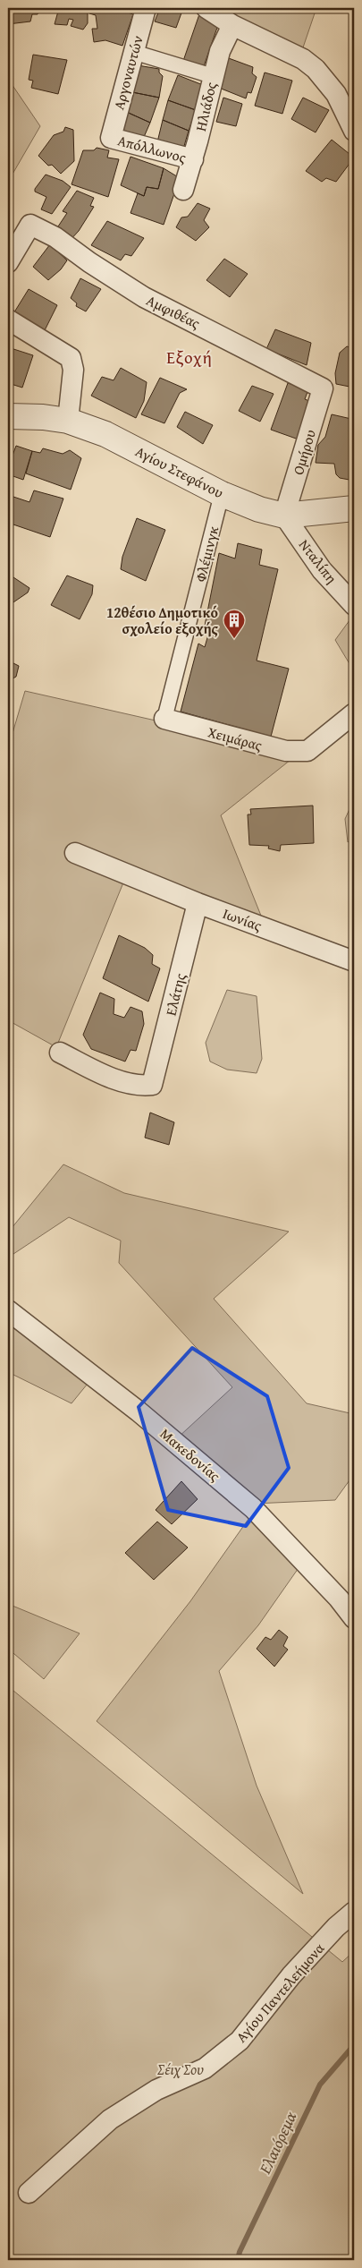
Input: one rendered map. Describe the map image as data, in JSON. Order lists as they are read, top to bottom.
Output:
{
  "streets": {
    "street": [
      "Αργοναυτών",
      "Ηλιάδος",
      "Απόλλωνος",
      "Αμφιθέας",
      "Ομήρου",
      "Αγίου Στεφάνου",
      "Φλέμινγκ",
      "Νταλίπη",
      "Χειμάρας",
      "Ιωνίας",
      "Ελάτης",
      "Μακεδονίας",
      "Αγίου Παντελεήμονα"
    ]
  },
  "crossings": [
    ["Αργοναυτών", "Απόλλωνος"],
    ["Ηλιάδος", "Απόλλωνος"],
    ["Αμφιθέας", "Ομήρου"],
    ["Ομήρου", "Αγίου Στεφάνου"],
    ["Ομήρου", "Νταλίπη"],
    ["Αγίου Στεφάνου", "Φλέμινγκ"],
    ["Αγίου Στεφάνου", "Νταλίπη"],
    ["Φλέμινγκ", "Χειμάρας"],
    ["Ιωνίας", "Ελάτης"]
  ],
  "districts": ["Εξοχή"],
  "water": ["Ελαιόρεμα"],
  "parks": ["Σέιχ Σου"],
  "places": {
    "building": ["12θέσιο Δημοτικό σχολείο εξοχής"]
  }
}
